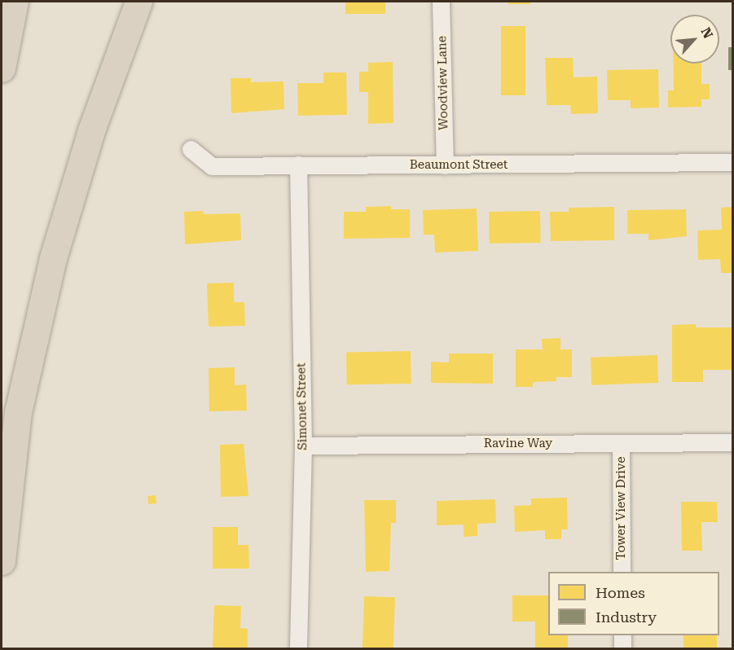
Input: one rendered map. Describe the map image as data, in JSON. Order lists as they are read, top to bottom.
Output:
{
  "streets": {
    "street": [
      "Woodview Lane",
      "Beaumont Street",
      "Simonet Street",
      "Ravine Way",
      "Tower View Drive"
    ]
  },
  "crossings": [
    ["Woodview Lane", "Beaumont Street"],
    ["Beaumont Street", "Simonet Street"],
    ["Simonet Street", "Ravine Way"],
    ["Ravine Way", "Tower View Drive"]
  ],
  "legend": ["Homes", "Industry"],
  "north": "top right"
}
